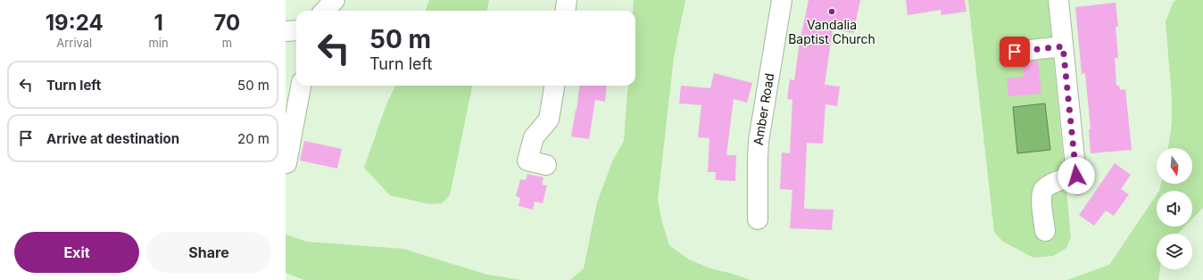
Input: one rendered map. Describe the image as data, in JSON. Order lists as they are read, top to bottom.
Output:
{
  "streets": {
    "street": ["Amber Road"]
  },
  "places": ["Vandalia Baptist Church"],
  "north": "bottom",
  "page": {
    "eta": [
      "19:24",
      "Arrival",
      "1",
      "min",
      "70",
      "m"
    ],
    "turn": ["50 m", "Turn left"],
    "list": [
      {
        "name": "Turn left",
        "value": "50 m"
      },
      {
        "name": "Arrive at destination",
        "value": "20 m"
      }
    ],
    "buttons": ["Exit", "Share"]
  }
}
